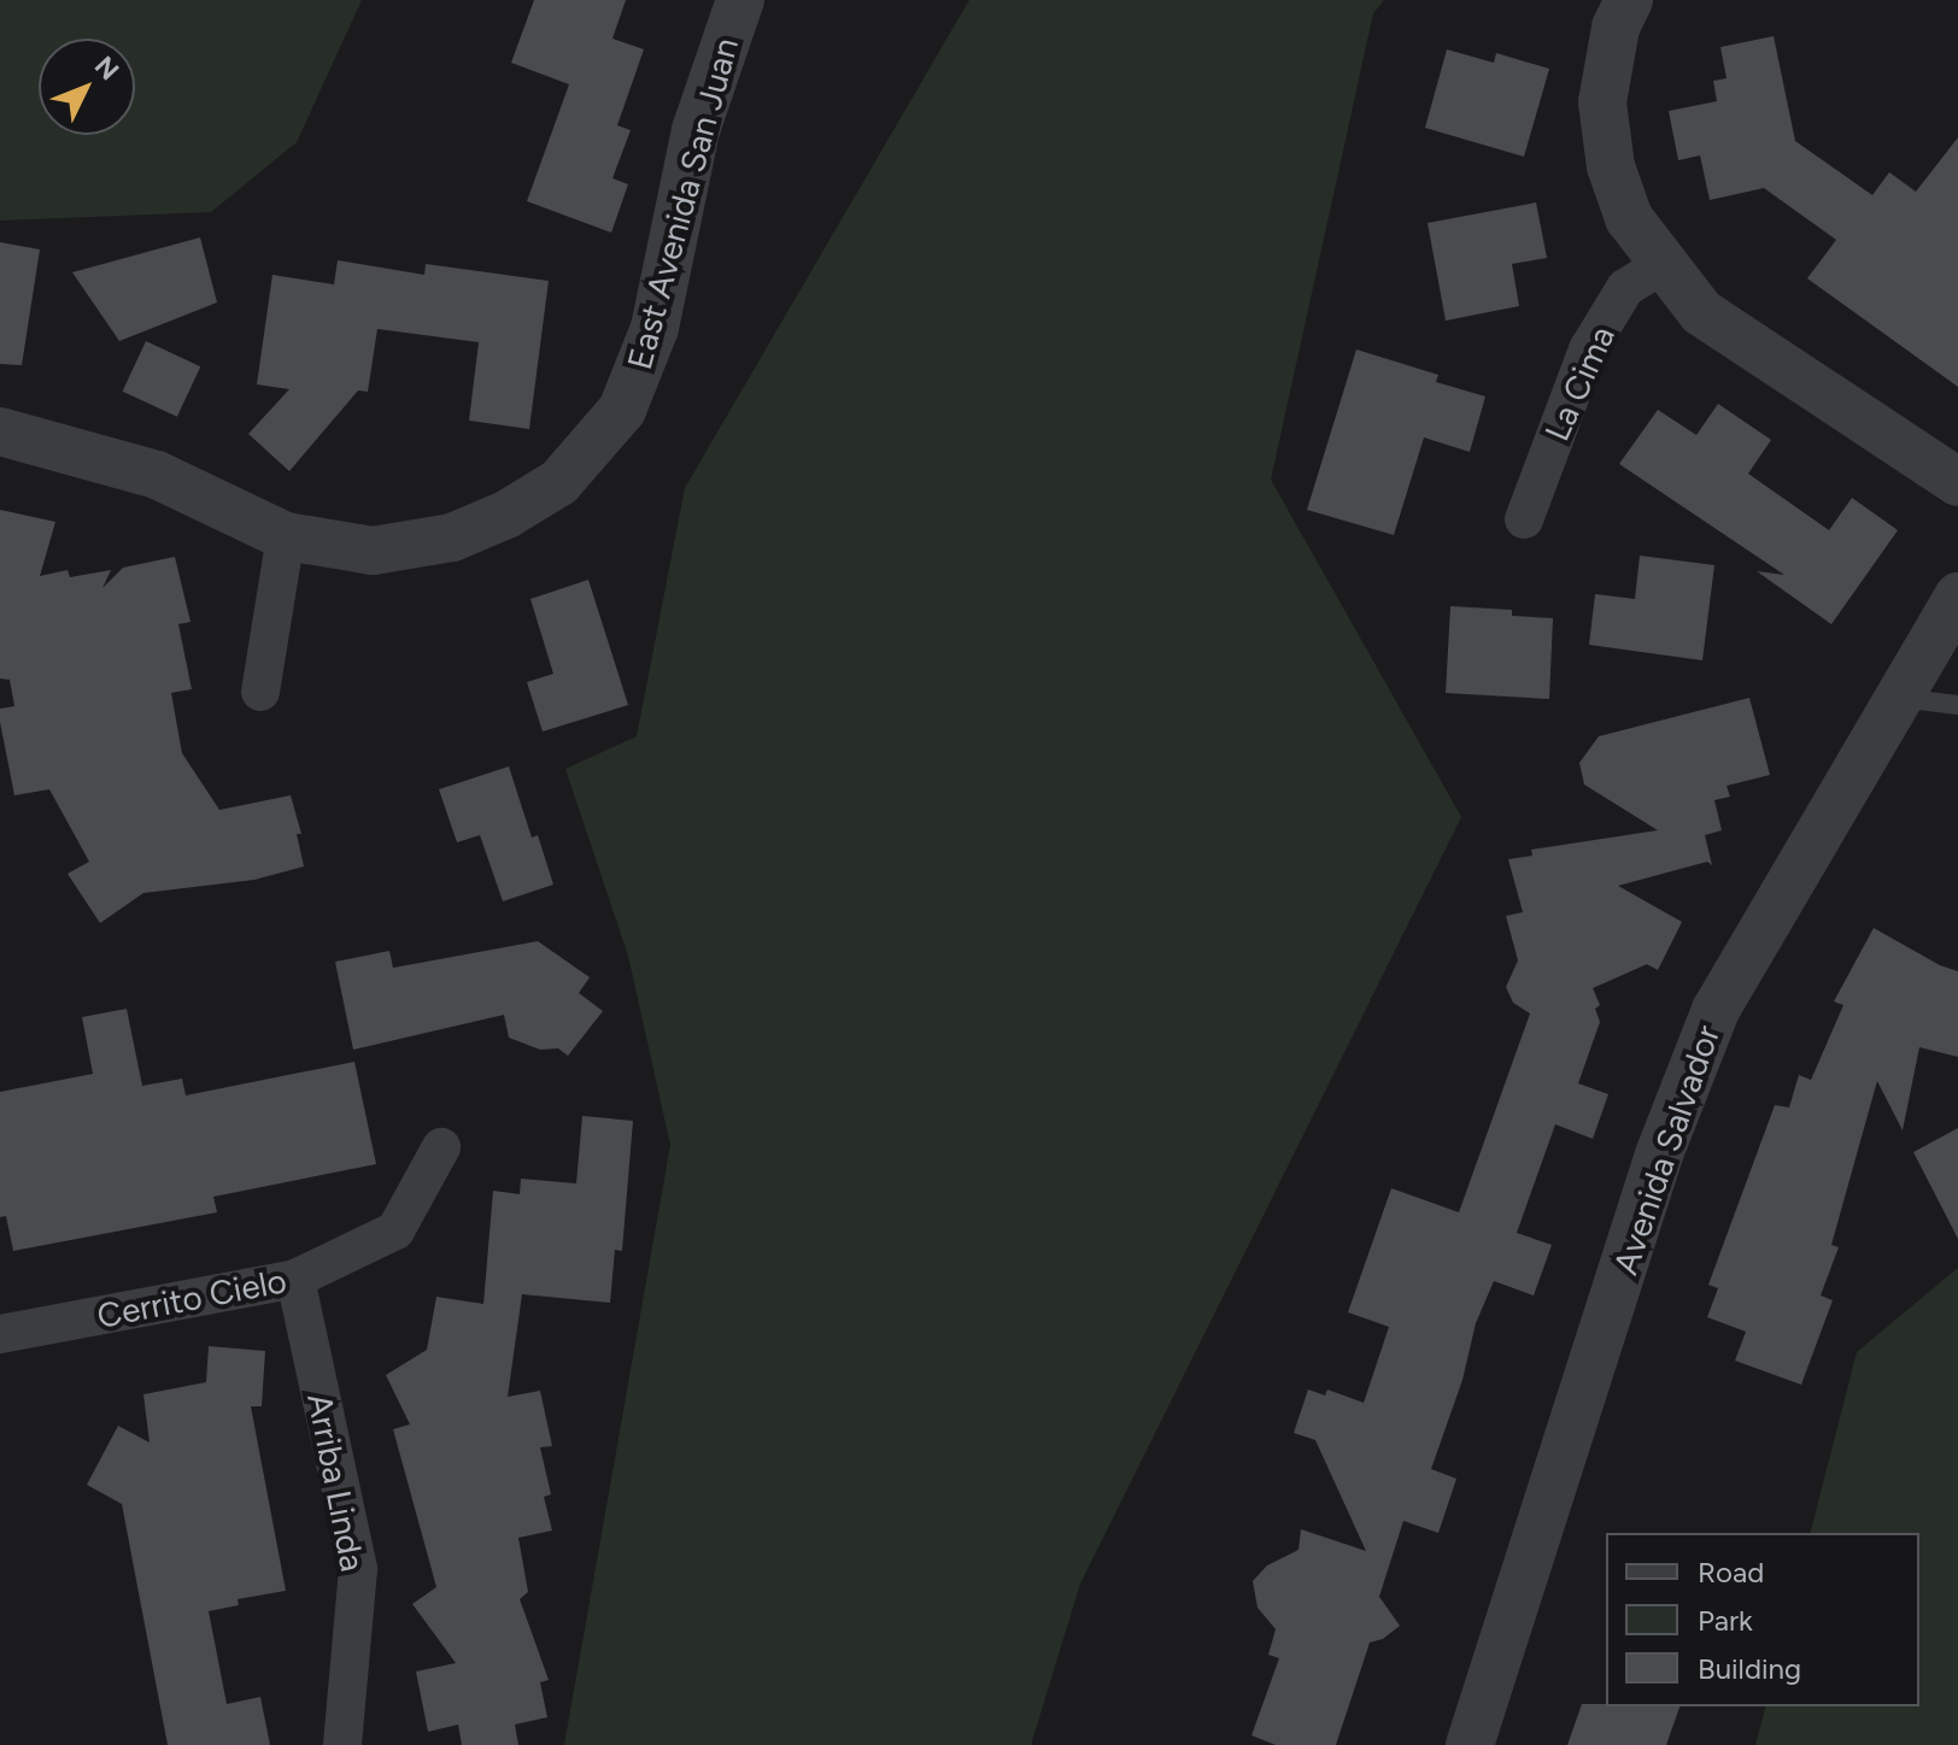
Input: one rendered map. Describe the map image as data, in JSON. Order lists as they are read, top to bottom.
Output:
{
  "streets": {
    "street": [
      "East Avenida San Juan",
      "La Cima",
      "Avenida Salvador",
      "Cerrito Cielo",
      "Arriba Linda"
    ]
  },
  "crossings": [
    ["Cerrito Cielo", "Arriba Linda"]
  ],
  "legend": ["Road", "Park", "Building"],
  "north": "top right"
}
